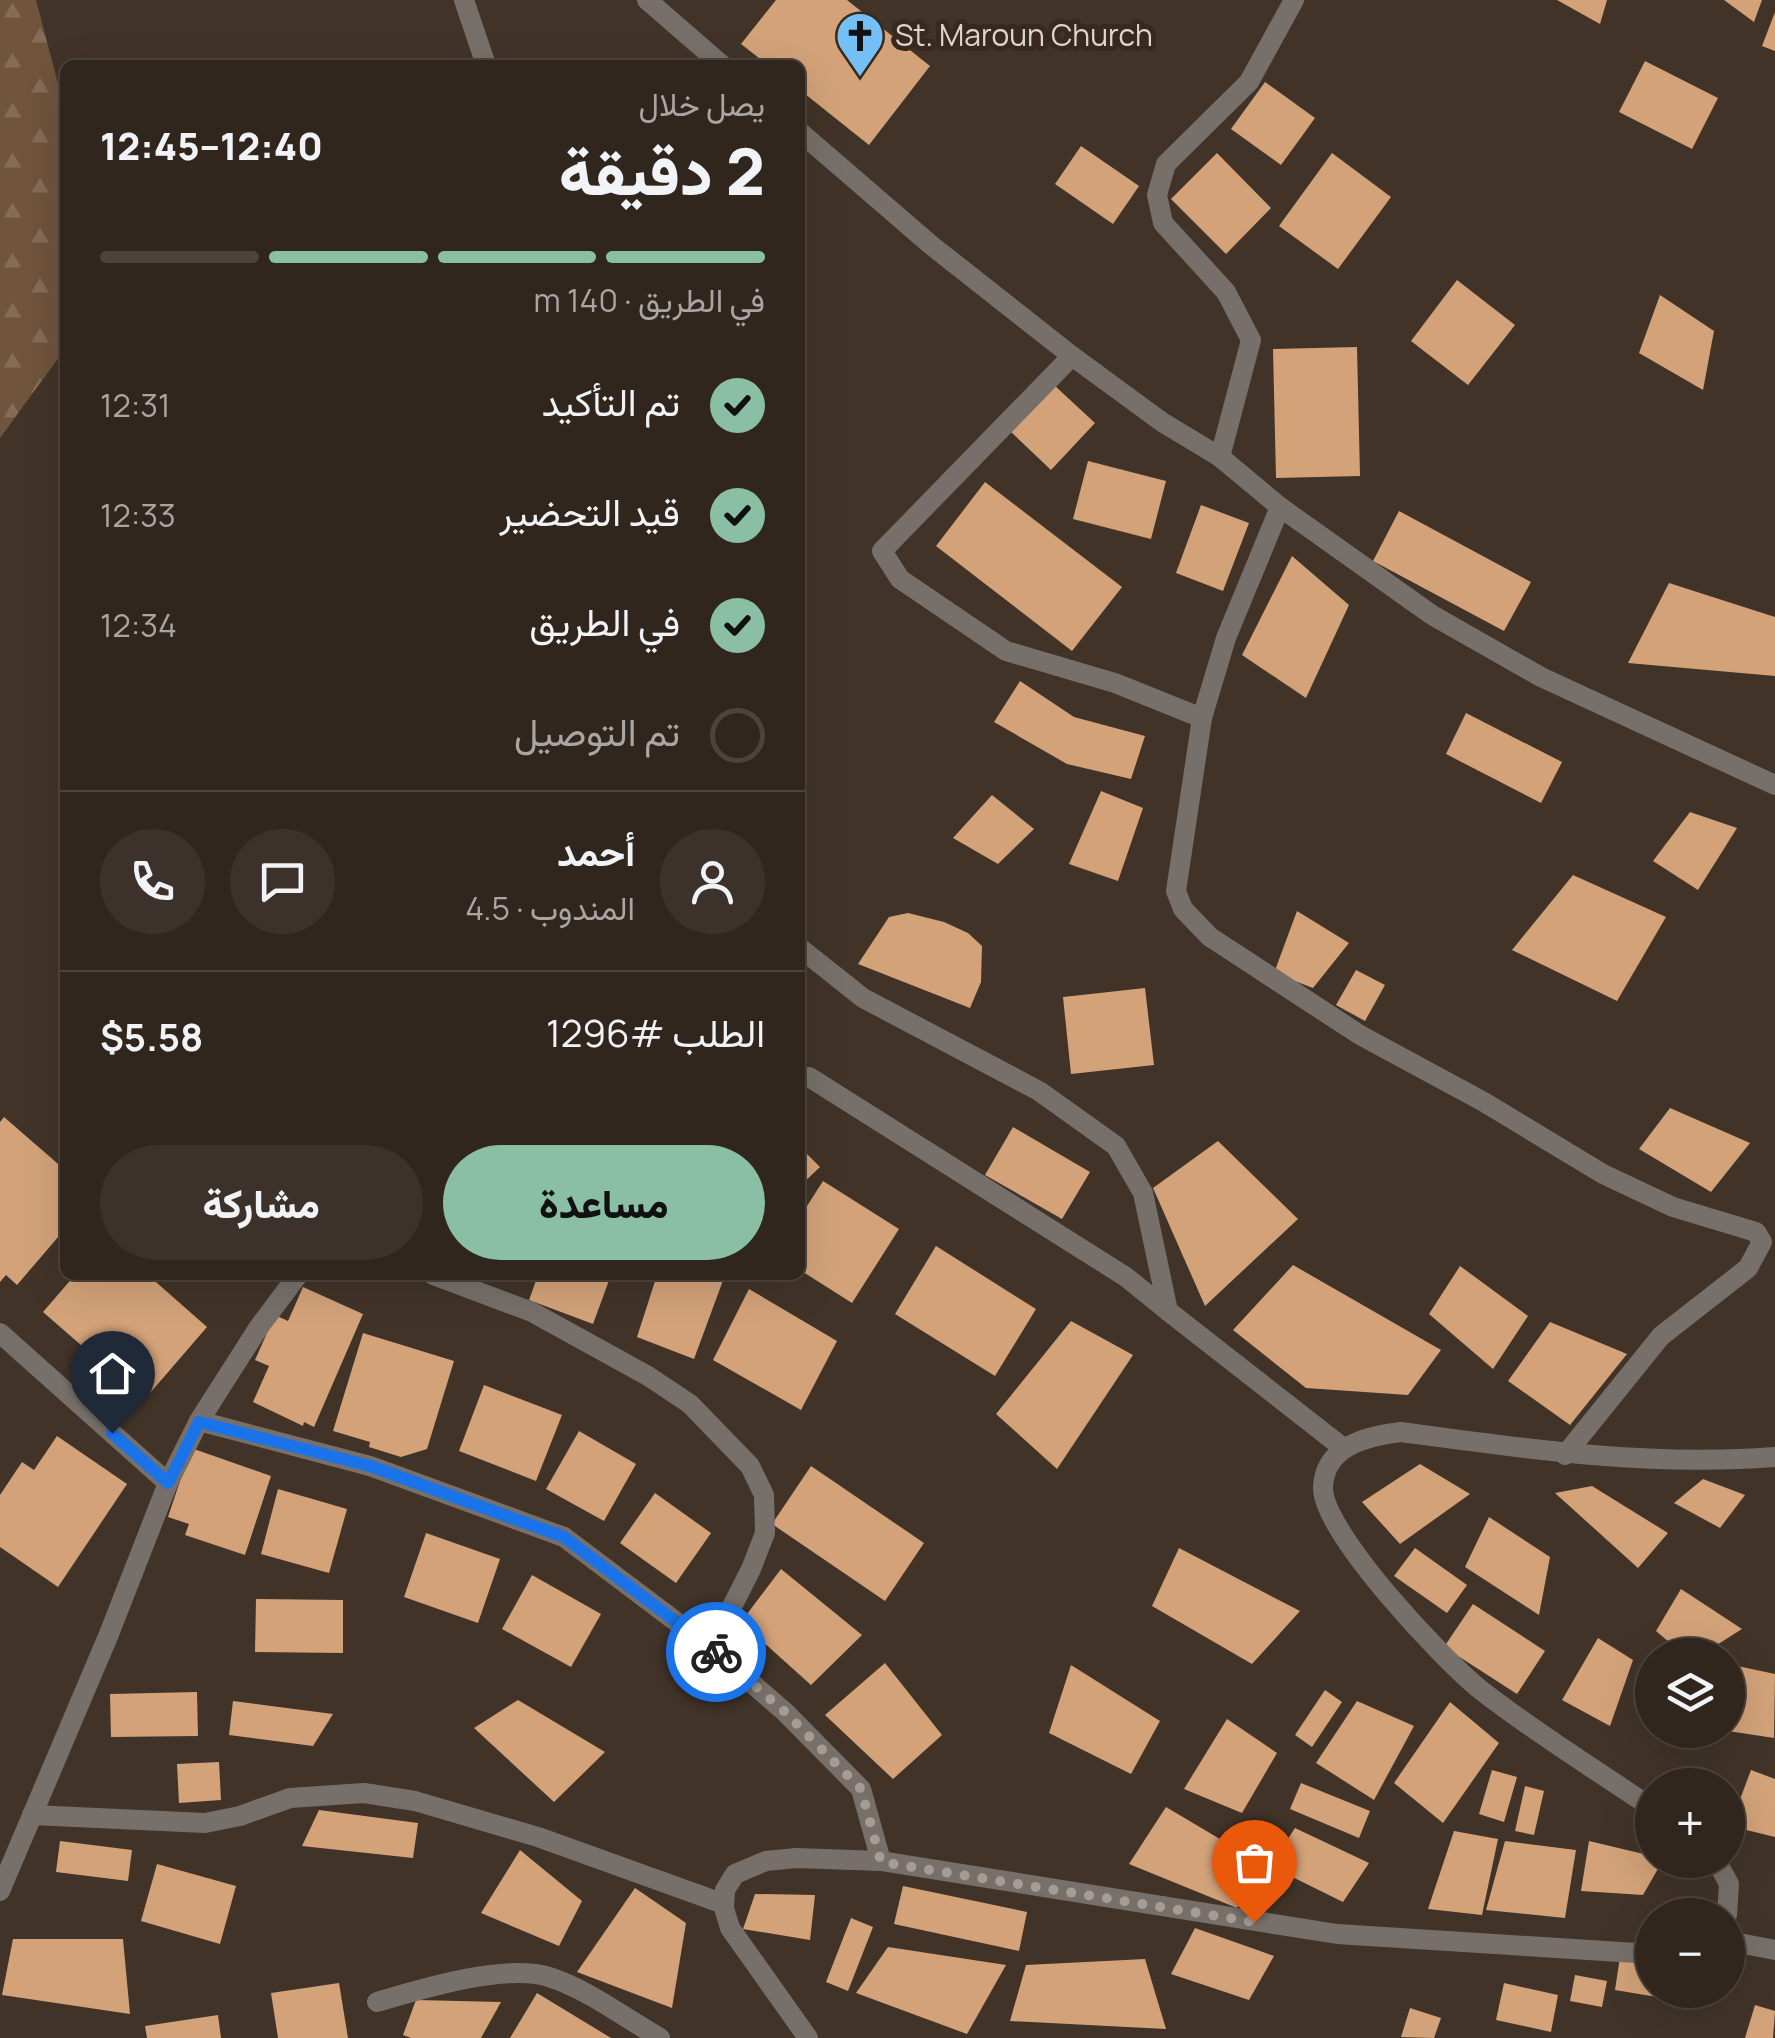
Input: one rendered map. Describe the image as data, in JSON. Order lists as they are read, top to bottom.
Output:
{
  "places": {
    "church": ["St. Maroun Church"]
  },
  "page": {
    "heading": ["2 دقيقة", "يصل خلال", "12:40–12:45"],
    "panel": [
      "أحمد",
      "المندوب · 4.5",
      "الطلب #1296",
      "$5.58"
    ],
    "bar": "في الطريق · 140 m",
    "list": [
      ["تم التأكيد", "12:31"],
      ["قيد التحضير", "12:33"],
      ["في الطريق", "12:34"],
      "تم التوصيل"
    ],
    "buttons": ["مساعدة", "مشاركة"],
    "map_buttons": ["+", "−"]
  }
}
